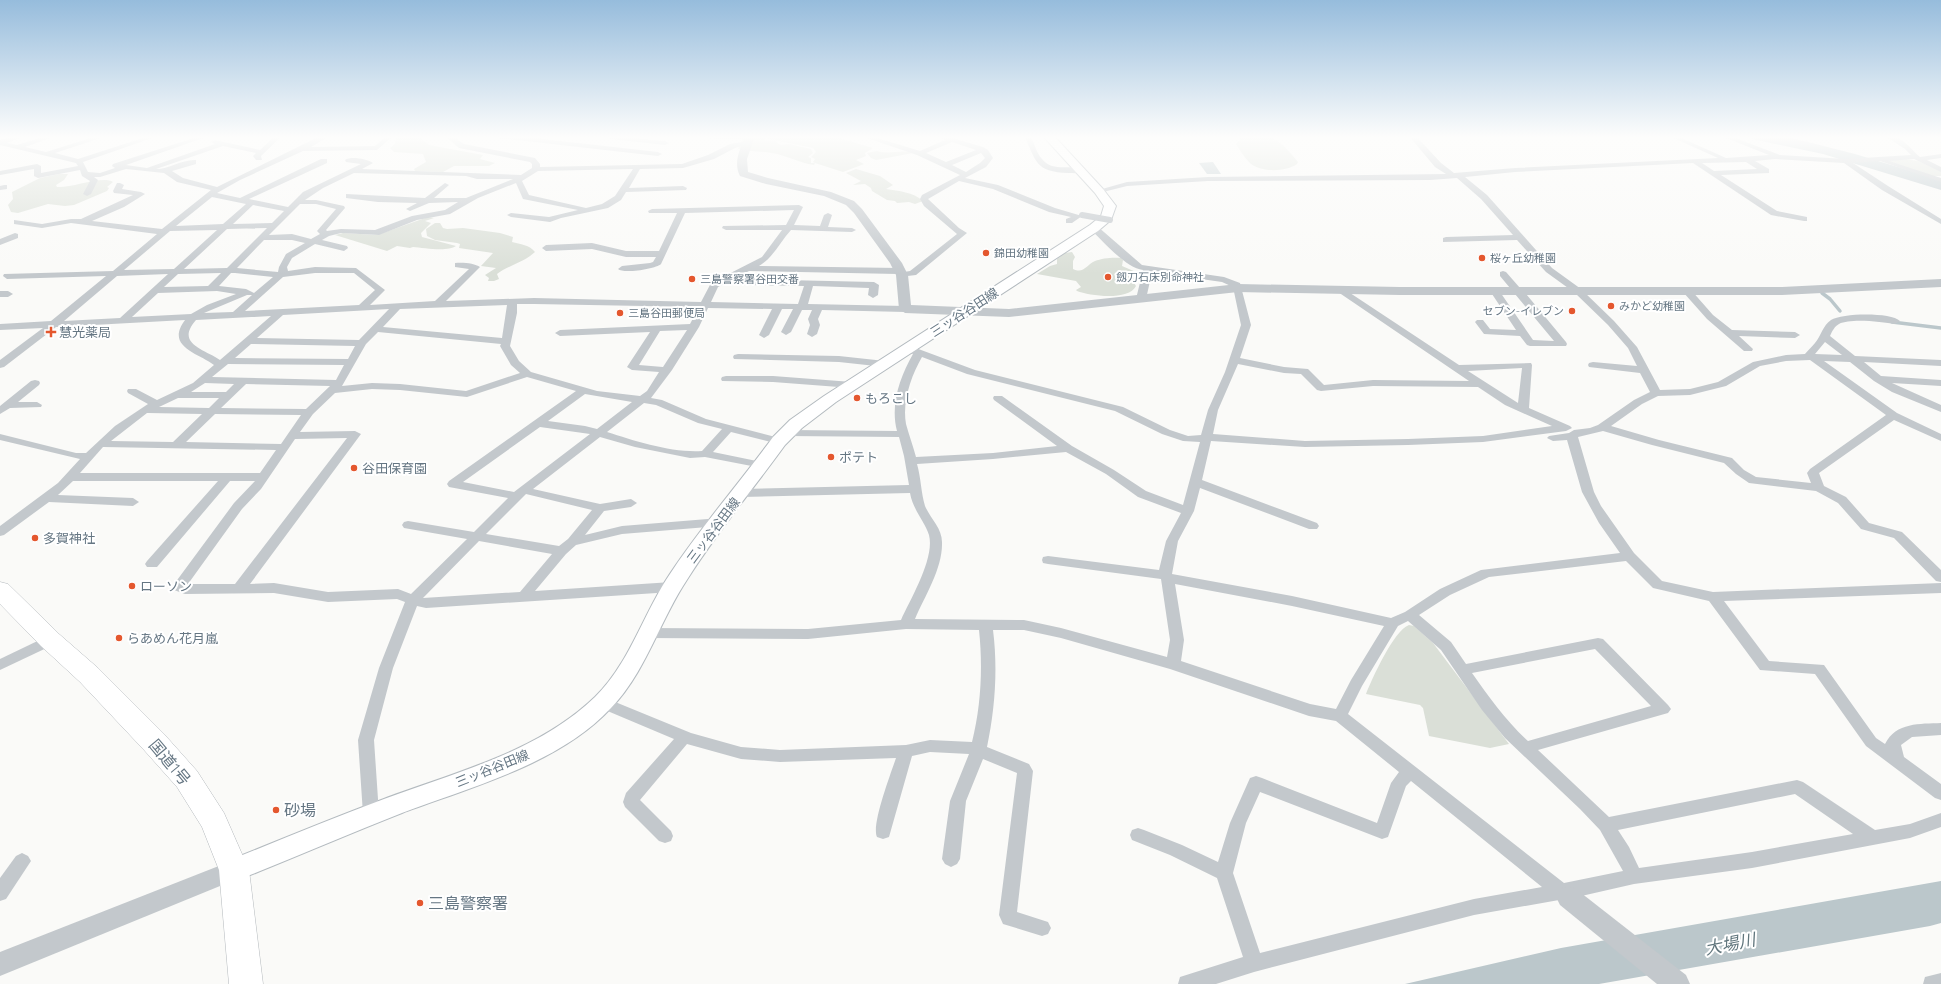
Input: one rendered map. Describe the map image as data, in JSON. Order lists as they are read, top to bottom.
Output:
{
  "streets": {
    "highway": ["国道1号"],
    "main road": ["三ッ谷谷田線"]
  },
  "crossings": [
    ["三ッ谷谷田線", "国道1号"]
  ],
  "water": ["大場川"],
  "places": {
    "other": [
      "錦田幼稚園",
      "桜ヶ丘幼稚園",
      "劔刀石床別命神社",
      "三島警察署谷田交番",
      "みかど幼稚園",
      "セブン-イレブン",
      "三島谷田郵便局",
      "もろこし",
      "ポテト",
      "谷田保育園",
      "多賀神社",
      "ローソン",
      "らあめん花月嵐",
      "砂場",
      "三島警察署"
    ],
    "health": ["慧光薬局"]
  }
}
